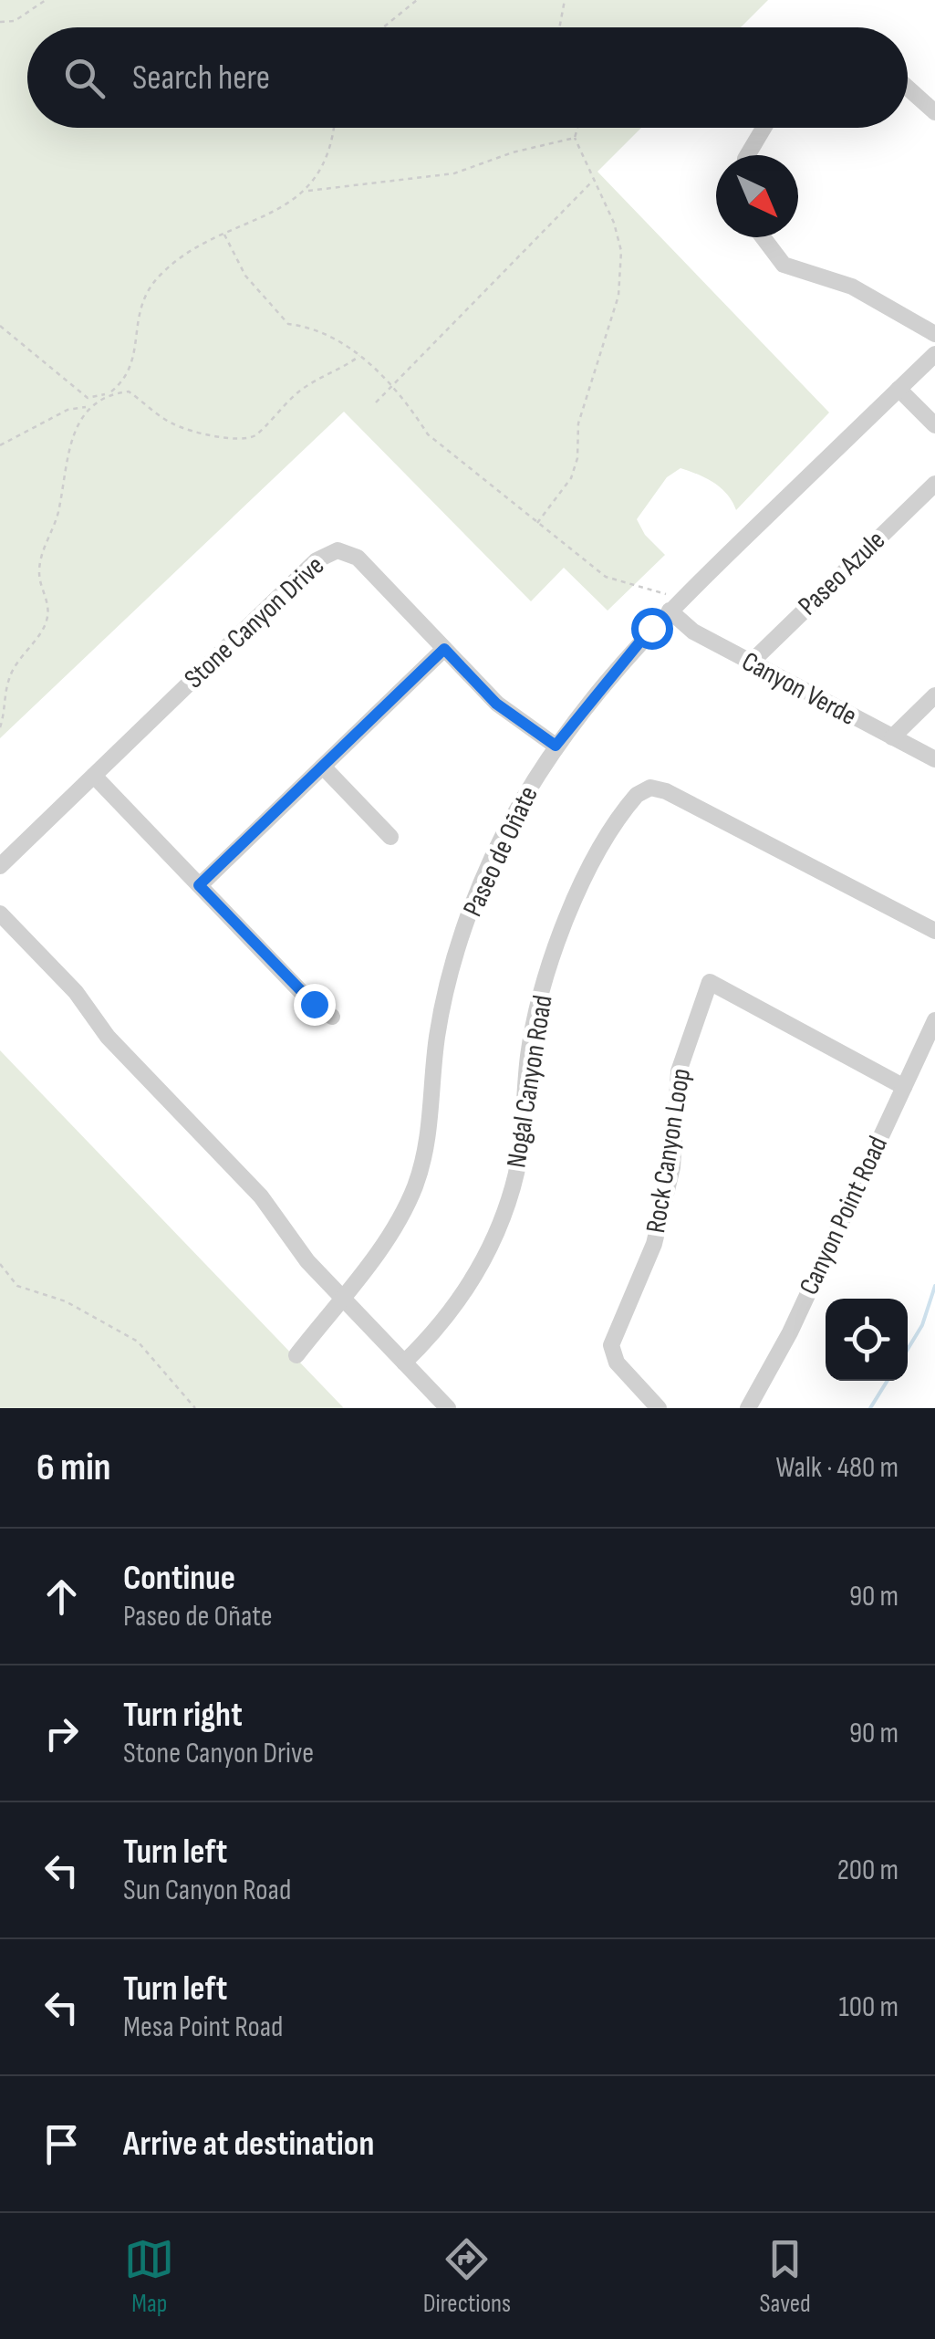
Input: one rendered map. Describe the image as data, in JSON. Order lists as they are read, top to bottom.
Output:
{
  "streets": {
    "street": [
      "Paseo Azule",
      "Stone Canyon Drive",
      "Canyon Verde",
      "Paseo de Oñate",
      "Nogal Canyon Road",
      "Rock Canyon Loop",
      "Canyon Point Road"
    ]
  },
  "crossings": [
    ["Paseo Azule", "Canyon Verde"],
    ["Stone Canyon Drive", "Paseo de Oñate"],
    ["Canyon Verde", "Paseo de Oñate"],
    ["Rock Canyon Loop", "Canyon Point Road"]
  ],
  "north": "bottom right",
  "page": {
    "search": "Search here",
    "heading": ["6 min", "Walk · 480 m"],
    "list": [
      ["Continue", "Paseo de Oñate", "90 m"],
      ["Turn right", "Stone Canyon Drive", "90 m"],
      ["Turn left", "Sun Canyon Road", "200 m"],
      ["Turn left", "Mesa Point Road", "100 m"],
      "Arrive at destination"
    ],
    "nav": ["Map", "Directions", "Saved"]
  }
}
